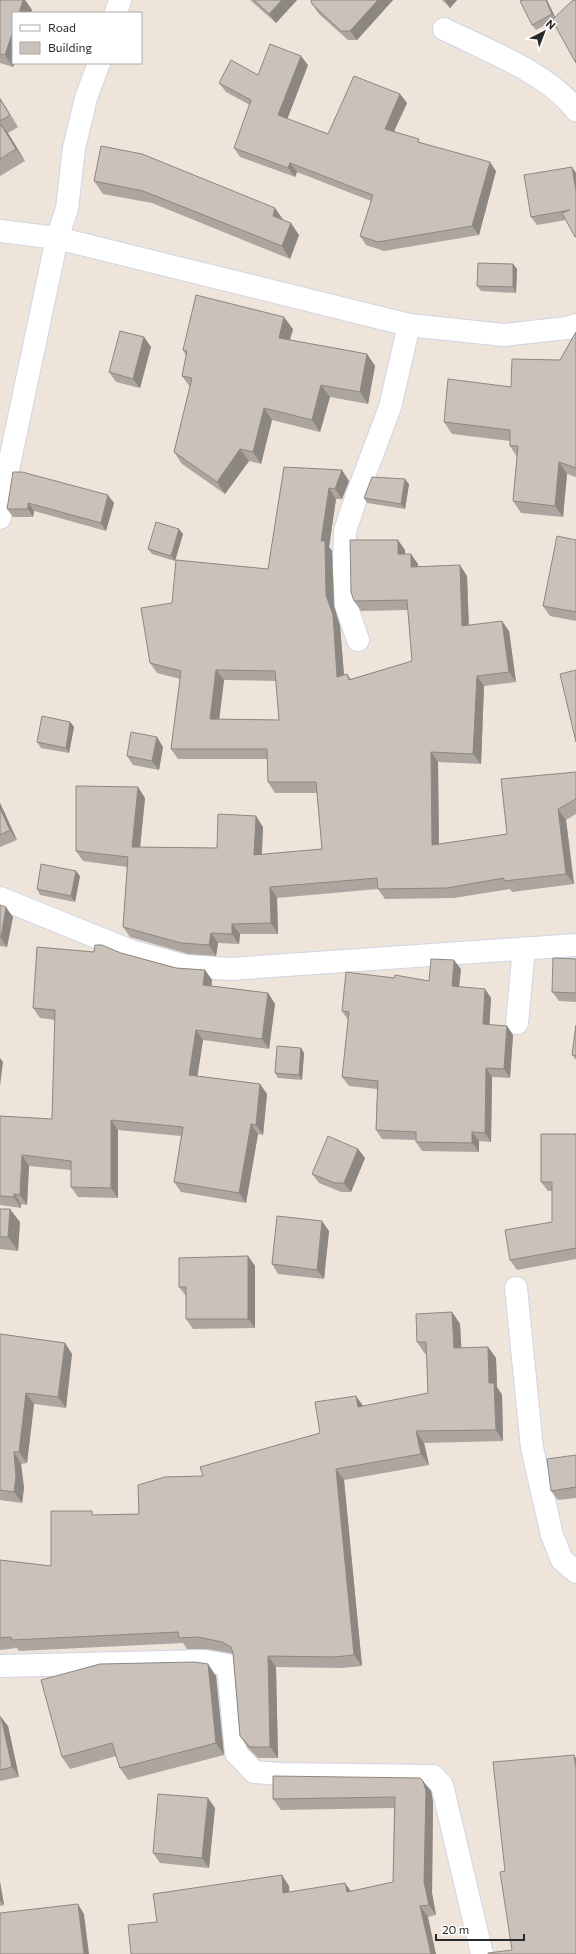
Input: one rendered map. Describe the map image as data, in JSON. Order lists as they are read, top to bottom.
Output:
{
  "legend": ["Road", "Building"],
  "scale_bar": "20 m",
  "north": "top right"
}
